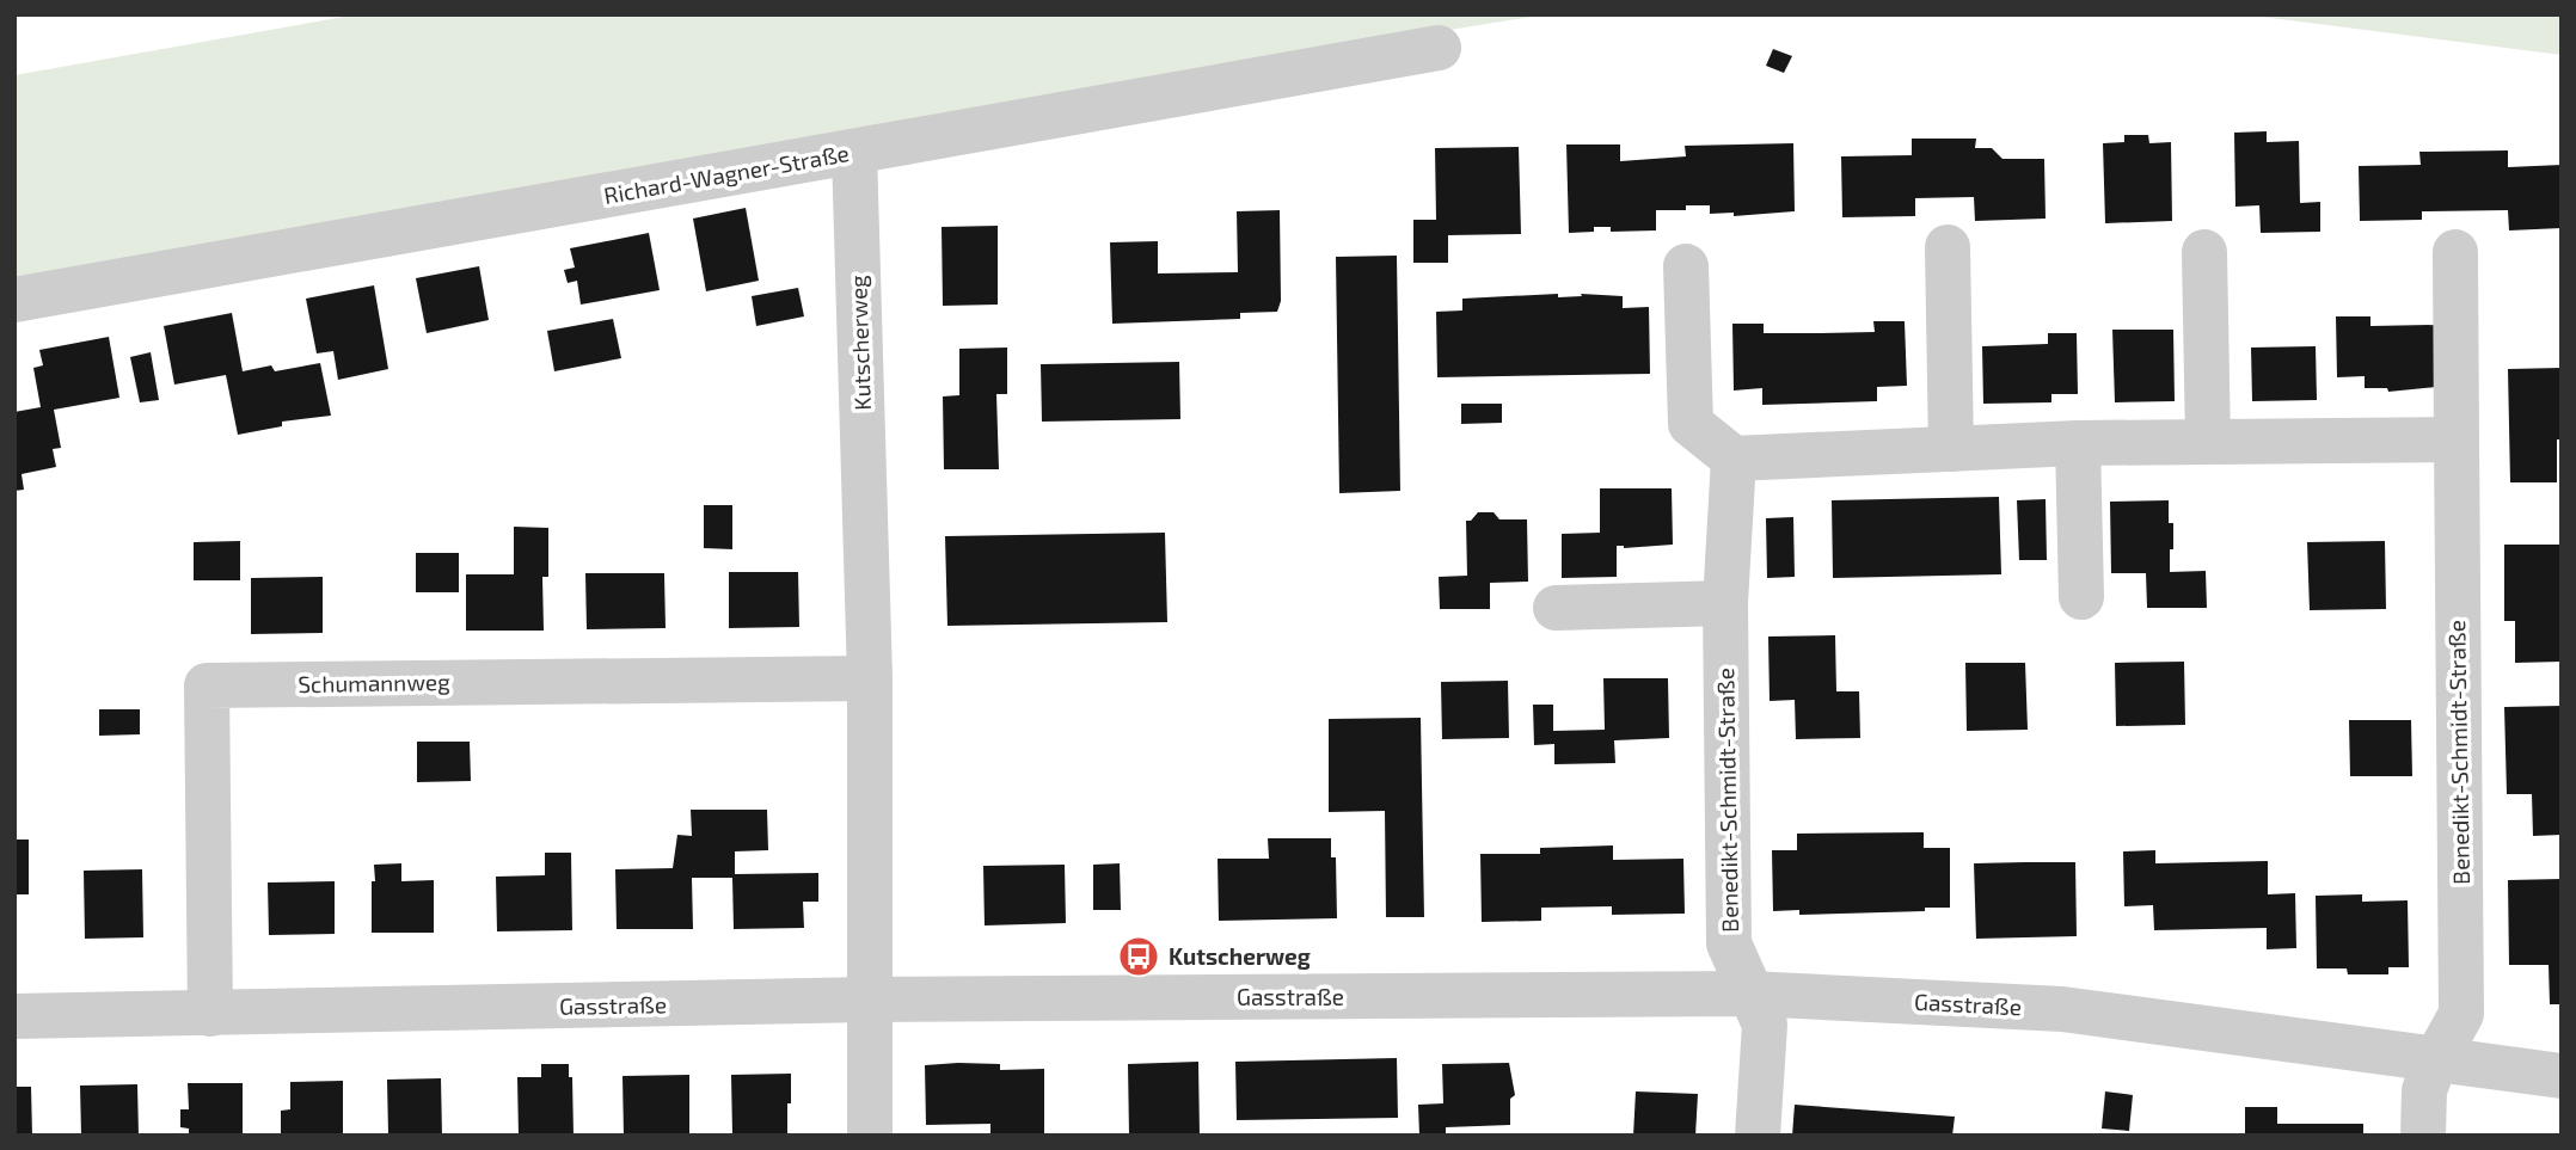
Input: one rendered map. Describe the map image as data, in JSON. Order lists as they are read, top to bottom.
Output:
{
  "streets": {
    "street": [
      "Richard-Wagner-Straße",
      "Kutscherweg",
      "Schumannweg",
      "Benedikt-Schmidt-Straße",
      "Gasstraße"
    ]
  },
  "crossings": [
    ["Richard-Wagner-Straße", "Kutscherweg"],
    ["Kutscherweg", "Schumannweg"],
    ["Kutscherweg", "Gasstraße"],
    ["Schumannweg", "Gasstraße"],
    ["Benedikt-Schmidt-Straße", "Gasstraße"]
  ],
  "places": {
    "bus stop": ["Kutscherweg"]
  }
}
